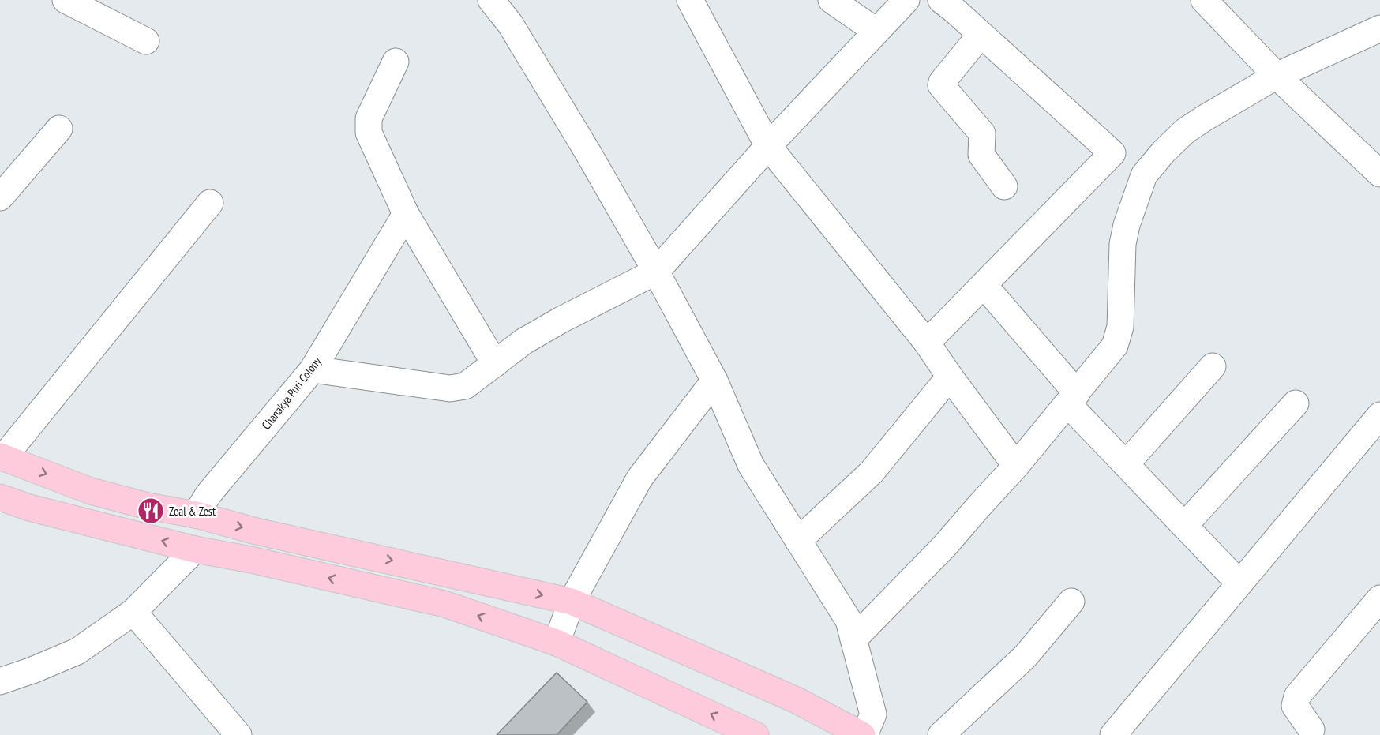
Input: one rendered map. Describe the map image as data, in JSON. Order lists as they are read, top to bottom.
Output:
{
  "streets": {
    "street": ["Chanakya Puri Colony"]
  },
  "places": {
    "restaurant": ["Zeal & Zest"]
  }
}
